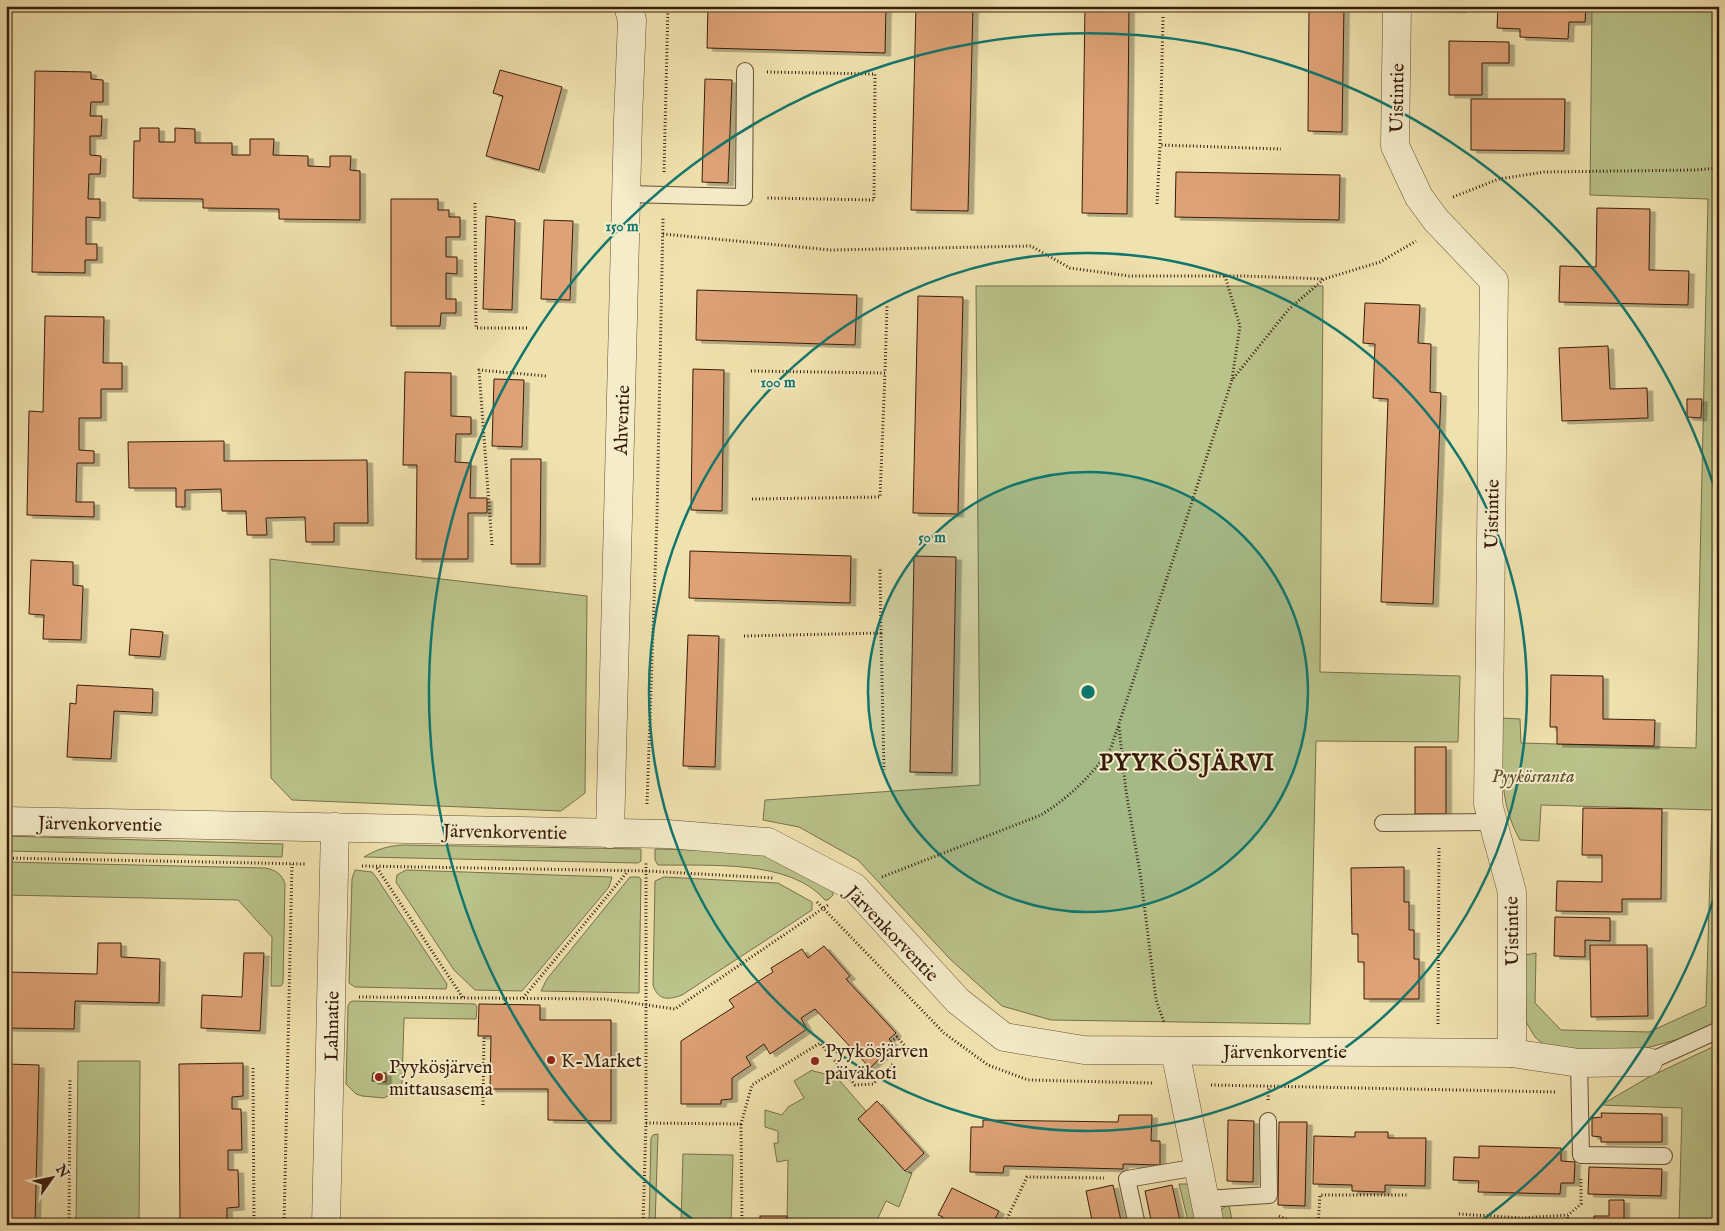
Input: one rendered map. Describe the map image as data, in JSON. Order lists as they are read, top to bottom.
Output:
{
  "streets": {
    "street": [
      "Uistintie",
      "Ahventie",
      "Järvenkorventie",
      "Lahnatie"
    ]
  },
  "crossings": [
    ["Uistintie", "Järvenkorventie"],
    ["Ahventie", "Järvenkorventie"],
    ["Järvenkorventie", "Lahnatie"]
  ],
  "districts": ["PYYKÖSJÄRVI"],
  "parks": ["Pyykösranta"],
  "places": ["K-Market", "Pyykösjärven päiväkoti", "Pyykösjärven mittausasema"],
  "north": "top right",
  "rings": ["150 m", "100 m", "50 m"]
}
